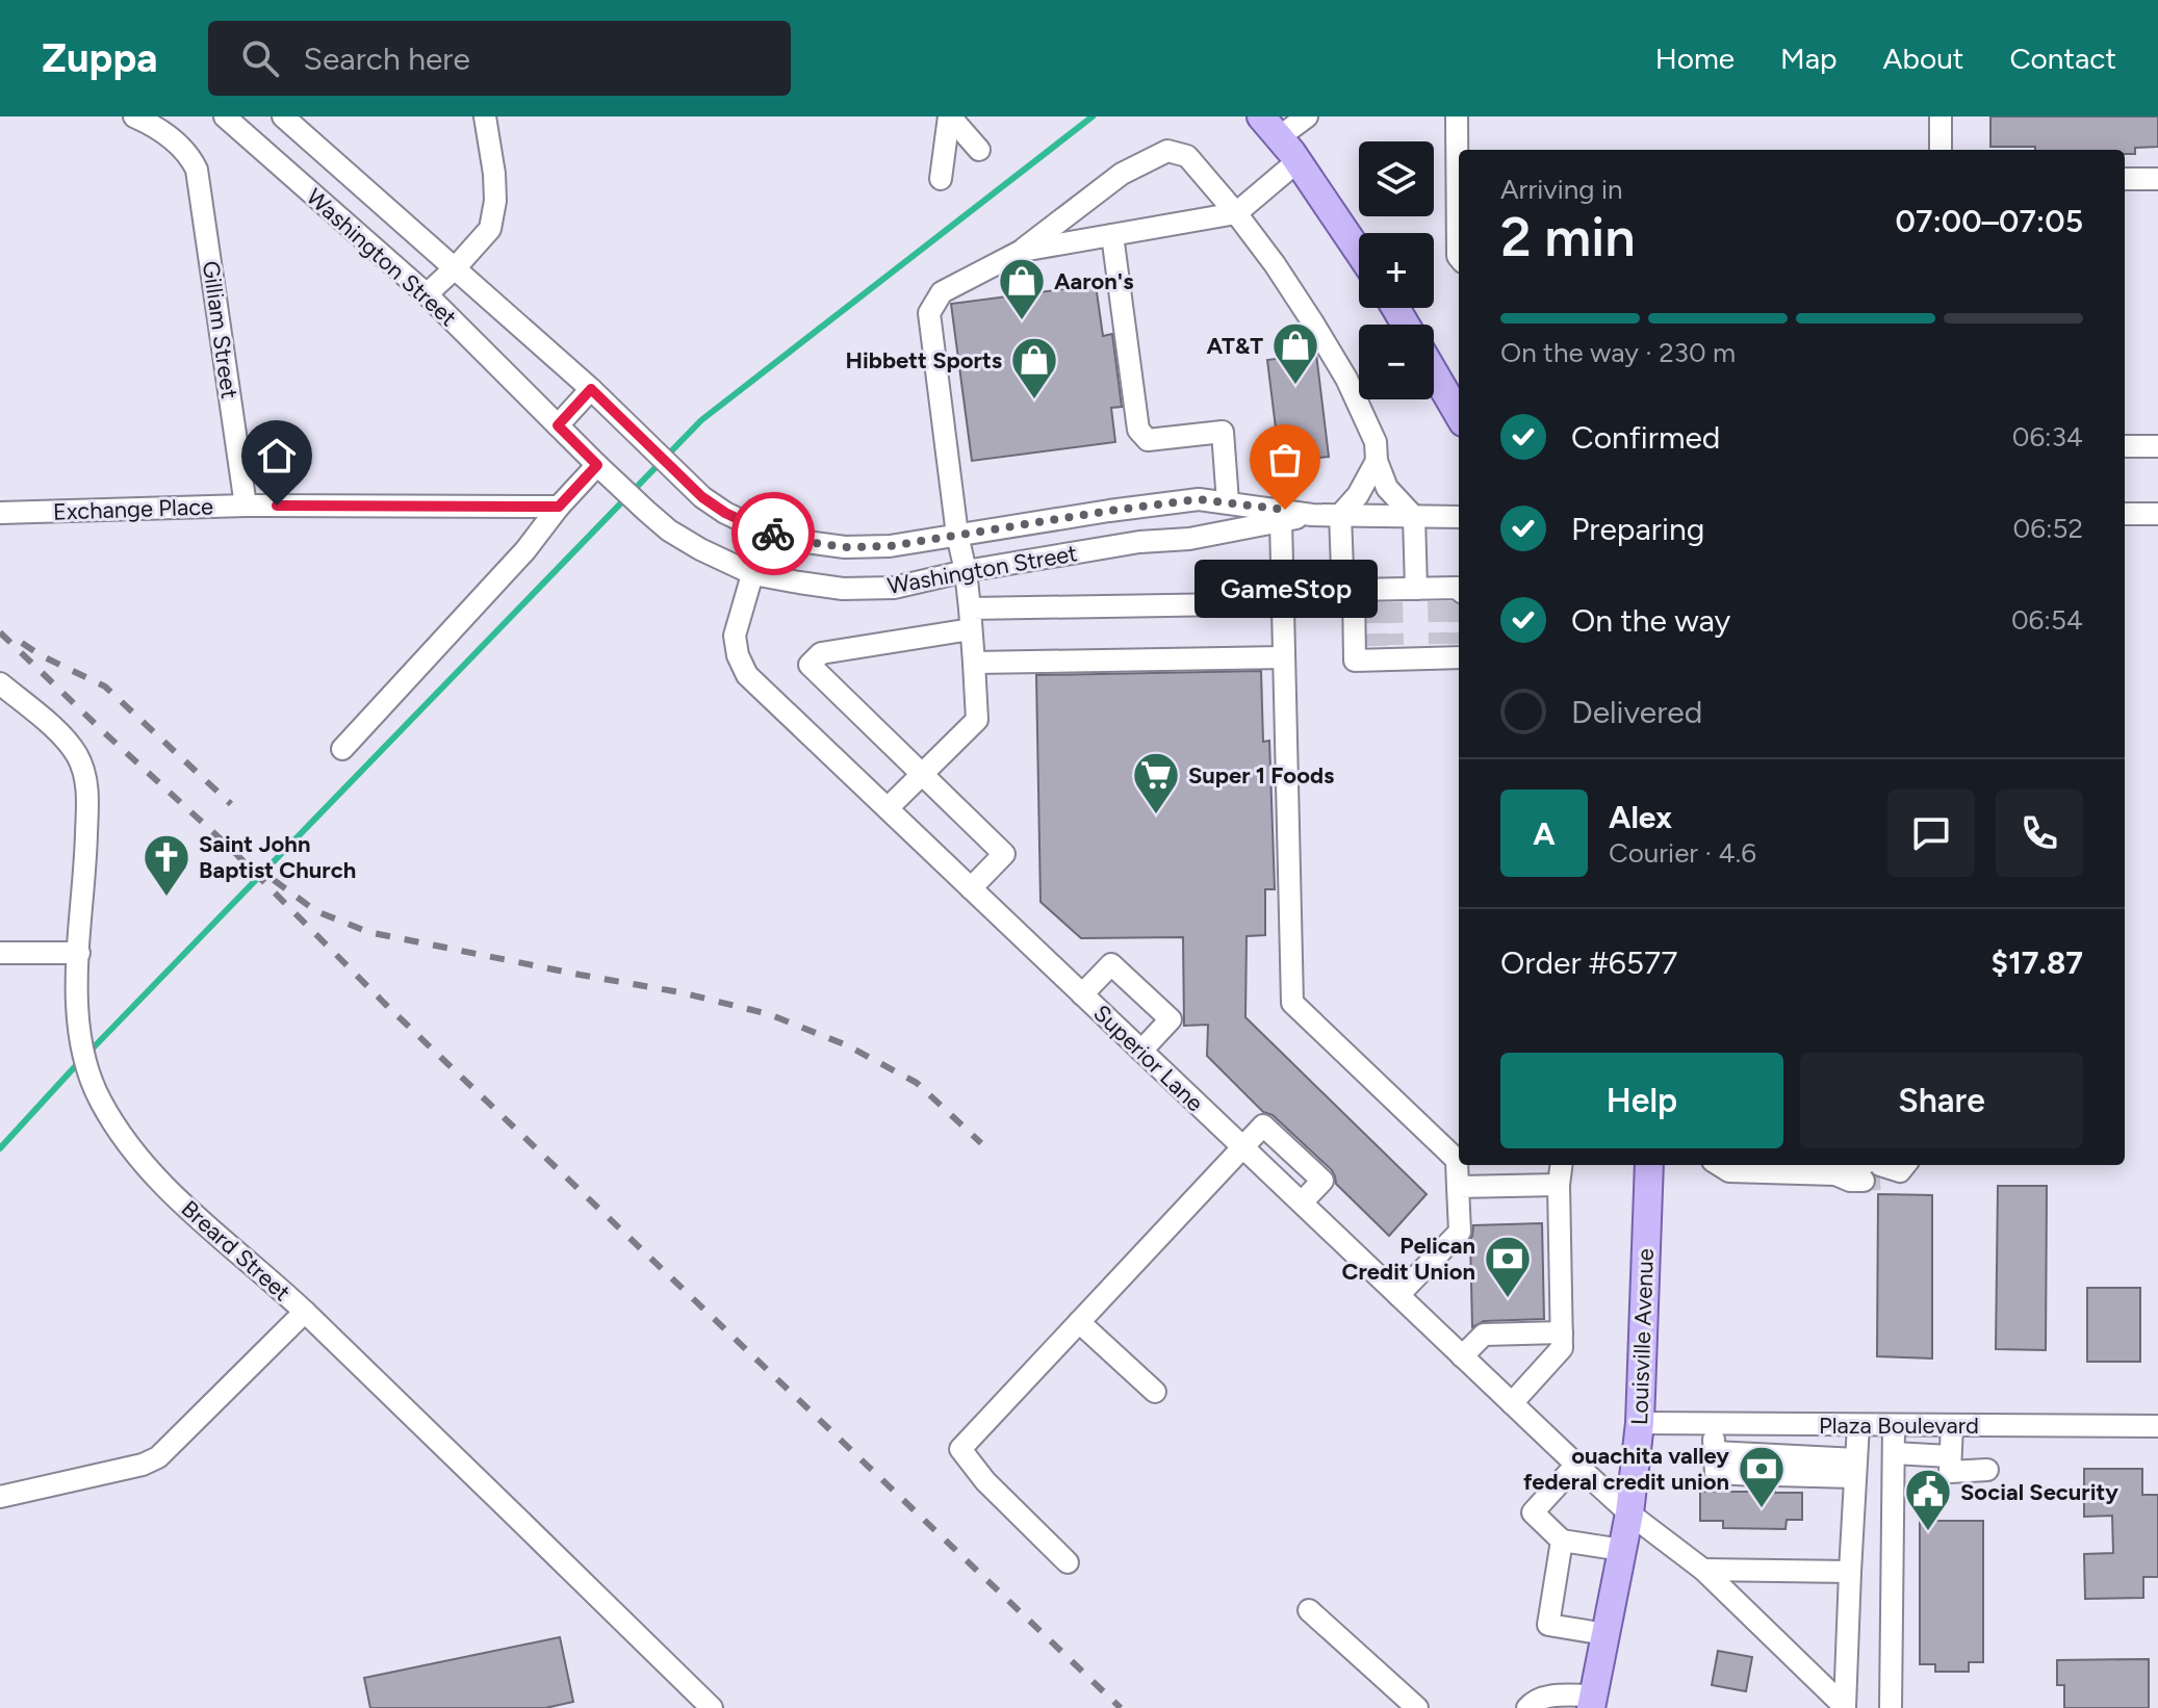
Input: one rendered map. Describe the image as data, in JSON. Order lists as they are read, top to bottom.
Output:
{
  "streets": {
    "main road": ["Louisville Avenue"],
    "street": [
      "Washington Street",
      "Gilliam Street",
      "Exchange Place",
      "Superior Lane",
      "Breard Street",
      "Plaza Boulevard"
    ]
  },
  "crossings": [
    ["Washington Street", "Superior Lane"],
    ["Gilliam Street", "Exchange Place"],
    ["Superior Lane", "Louisville Avenue"],
    ["Louisville Avenue", "Plaza Boulevard"]
  ],
  "places": {
    "shop": ["Aaron's", "AT&T", "Hibbett Sports"],
    "other": ["GameStop"],
    "supermarket": ["Super 1 Foods"],
    "church": ["Saint John Baptist Church"],
    "bank": ["Pelican Credit Union", "ouachita valley federal credit union"],
    "public building": ["Social Security"]
  },
  "page": {
    "header": "Zuppa",
    "search": "Search here",
    "nav": [
      "Home",
      "Map",
      "About",
      "Contact"
    ],
    "map_buttons": ["+", "−"],
    "heading": ["2 min", "Arriving in", "07:00–07:05"],
    "panel": [
      "Alex",
      "Courier · 4.6",
      "Order #6577",
      "$17.87"
    ],
    "bar": "On the way · 230 m",
    "list": [
      ["Confirmed", "06:34"],
      ["Preparing", "06:52"],
      ["On the way", "06:54"],
      "Delivered"
    ],
    "bubble": "GameStop",
    "round": "A",
    "buttons": ["Help", "Share"]
  }
}
